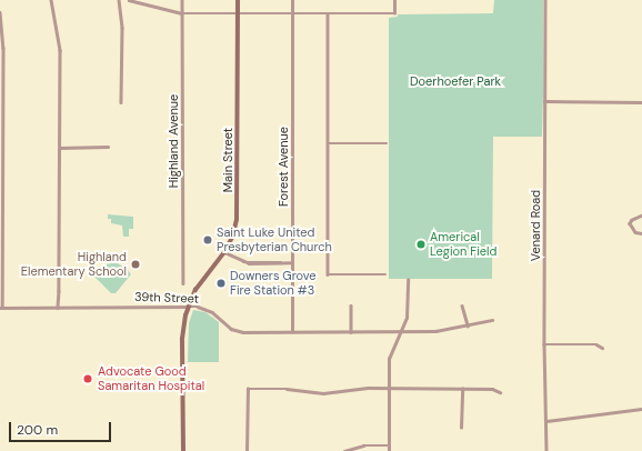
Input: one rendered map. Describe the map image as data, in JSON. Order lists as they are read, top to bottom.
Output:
{
  "streets": {
    "main road": ["Main Street"],
    "street": [
      "Highland Avenue",
      "Forest Avenue",
      "Venard Road",
      "39th Street"
    ]
  },
  "crossings": [
    ["Main Street", "39th Street"],
    ["Forest Avenue", "39th Street"]
  ],
  "parks": ["Doerhoefer Park"],
  "places": [
    "Saint Luke United Presbyterian Church",
    "Americal Legion Field",
    "Highland Elementary School",
    "Downers Grove Fire Station #3",
    "Advocate Good Samaritan Hospital"
  ],
  "scale_bar": "200 m"
}
